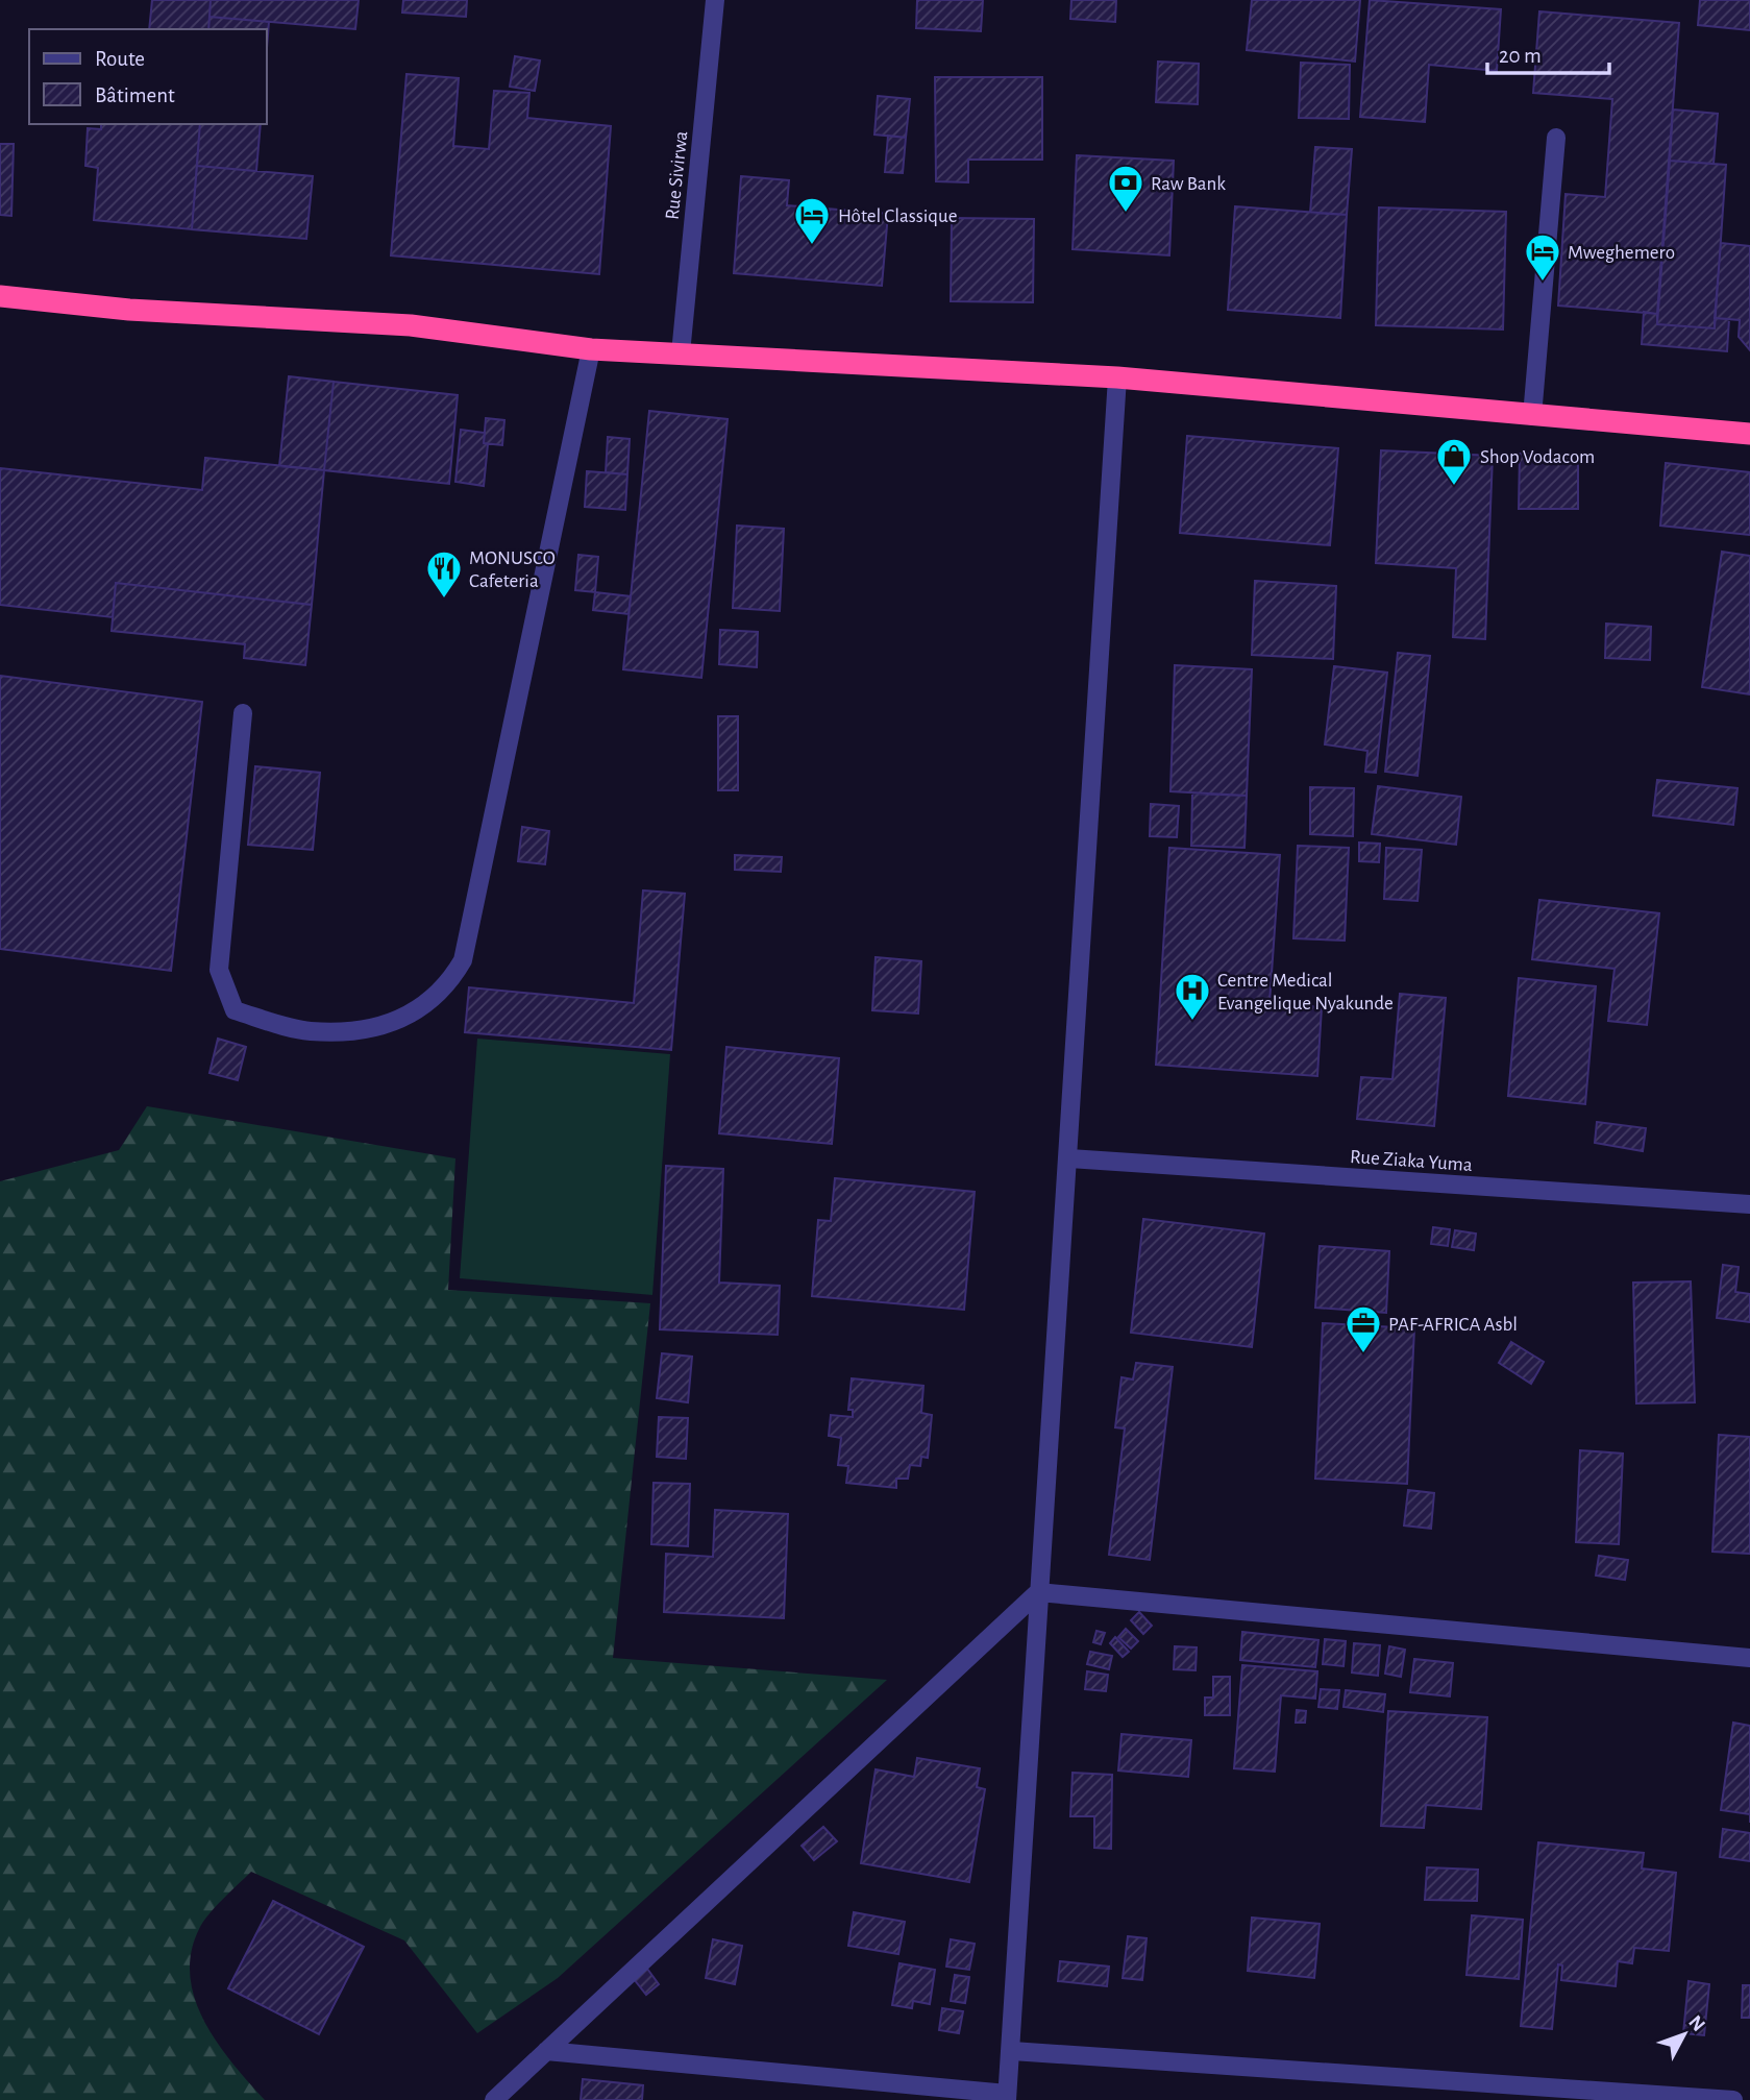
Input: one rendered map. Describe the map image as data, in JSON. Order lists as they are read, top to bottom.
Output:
{
  "streets": {
    "street": ["Rue Sivirwa", "Rue Ziaka Yuma"]
  },
  "places": {
    "bank": ["Raw Bank"],
    "hotel": ["Hôtel Classique", "Mweghemero"],
    "shop": ["Shop Vodacom"],
    "restaurant": ["MONUSCO Cafeteria"],
    "hospital": ["Centre Medical Evangelique Nyakunde"],
    "office": ["PAF-AFRICA Asbl"]
  },
  "legend": ["Route", "Bâtiment"],
  "scale_bar": "20 m",
  "north": "top right"
}
